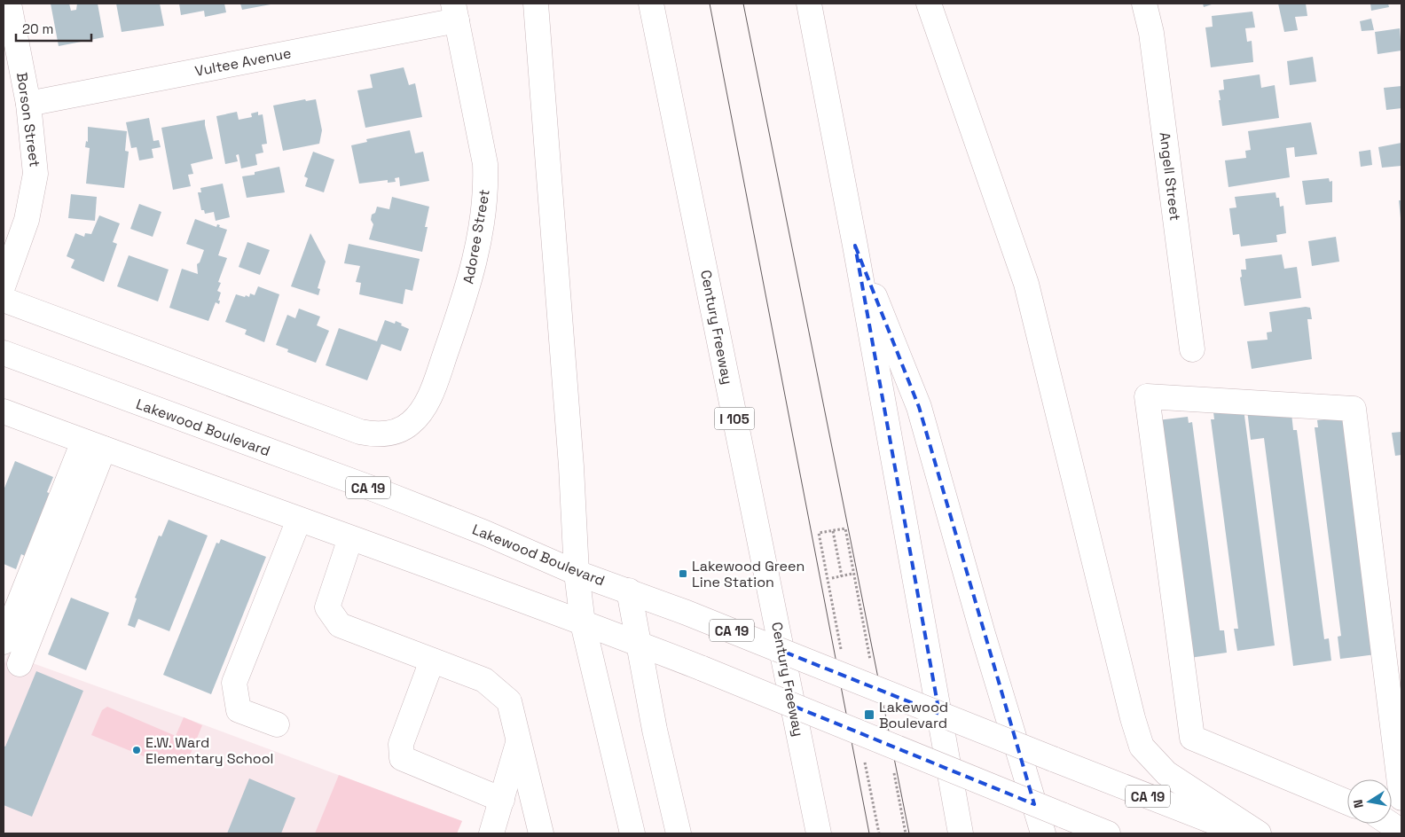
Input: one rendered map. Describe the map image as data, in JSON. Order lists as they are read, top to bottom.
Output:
{
  "streets": {
    "main road": [
      "Vultee Avenue",
      "Borson Street",
      "Angell Street",
      "Adoree Street",
      "Century Freeway",
      "I 105",
      "Lakewood Boulevard",
      "CA 19"
    ]
  },
  "crossings": [
    ["Vultee Avenue", "Borson Street"],
    ["Vultee Avenue", "Adoree Street"]
  ],
  "places": {
    "transit": ["Lakewood Green Line Station", "Lakewood Boulevard"],
    "other": ["E.W. Ward Elementary School"]
  },
  "scale_bar": "20 m",
  "north": "left"
}
